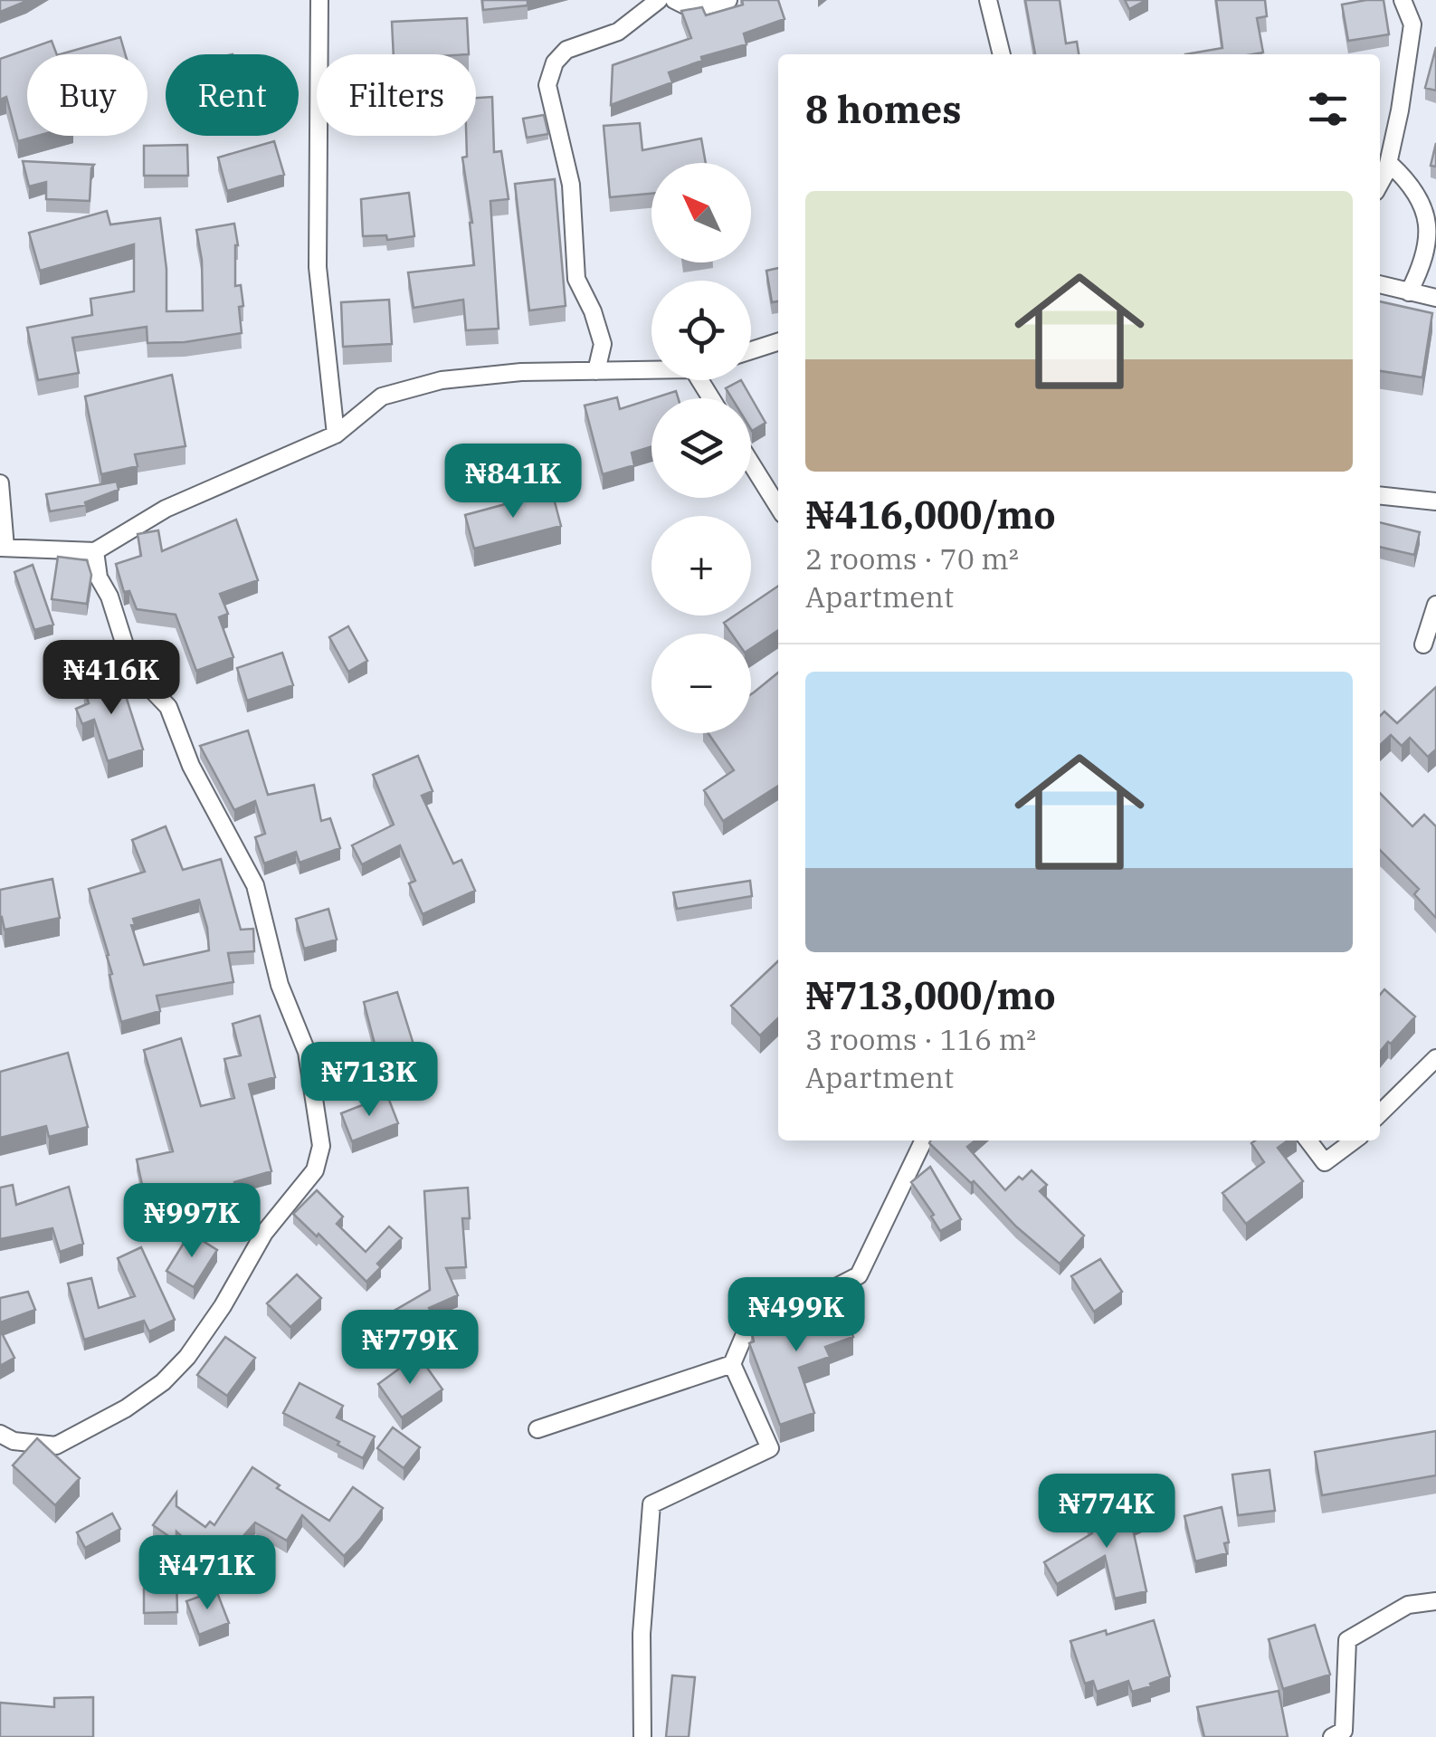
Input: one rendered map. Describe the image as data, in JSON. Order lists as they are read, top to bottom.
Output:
{
  "north": "top left",
  "page": {
    "chip": ["Buy", "Rent", "Filters"],
    "heading": "8 homes",
    "map_buttons": ["+", "−"],
    "list": [
      {
        "name": "₦416,000/mo",
        "note": "2 rooms · 70 m² · Apartment"
      },
      {
        "name": "₦713,000/mo",
        "note": "3 rooms · 116 m² · Apartment"
      }
    ],
    "price": [
      "₦841K",
      "₦416K",
      "₦713K",
      "₦997K",
      "₦499K",
      "₦779K",
      "₦774K",
      "₦471K"
    ]
  }
}
